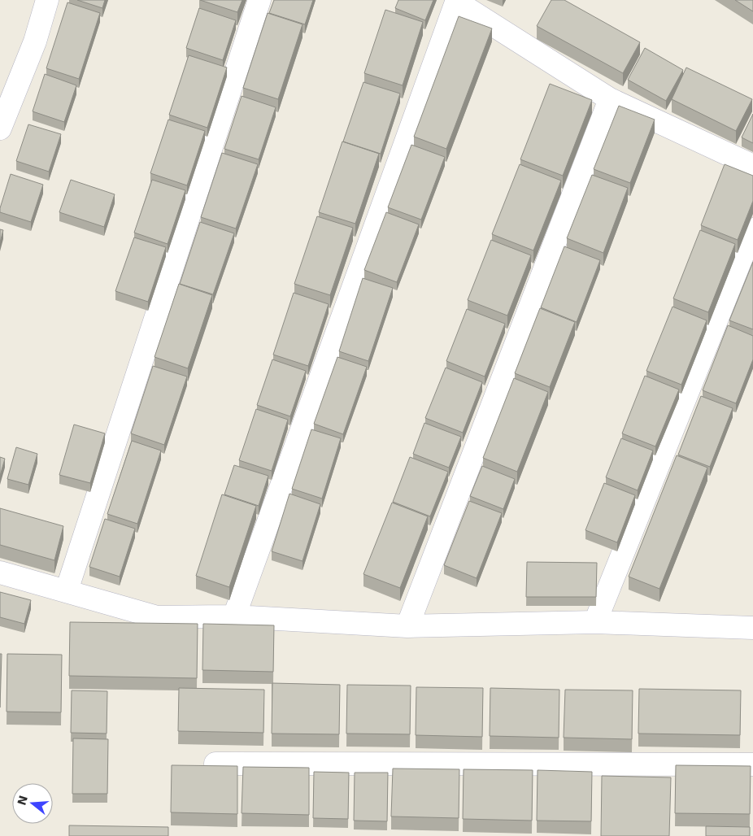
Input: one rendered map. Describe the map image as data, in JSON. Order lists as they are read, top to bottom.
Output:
{
  "north": "left"
}
